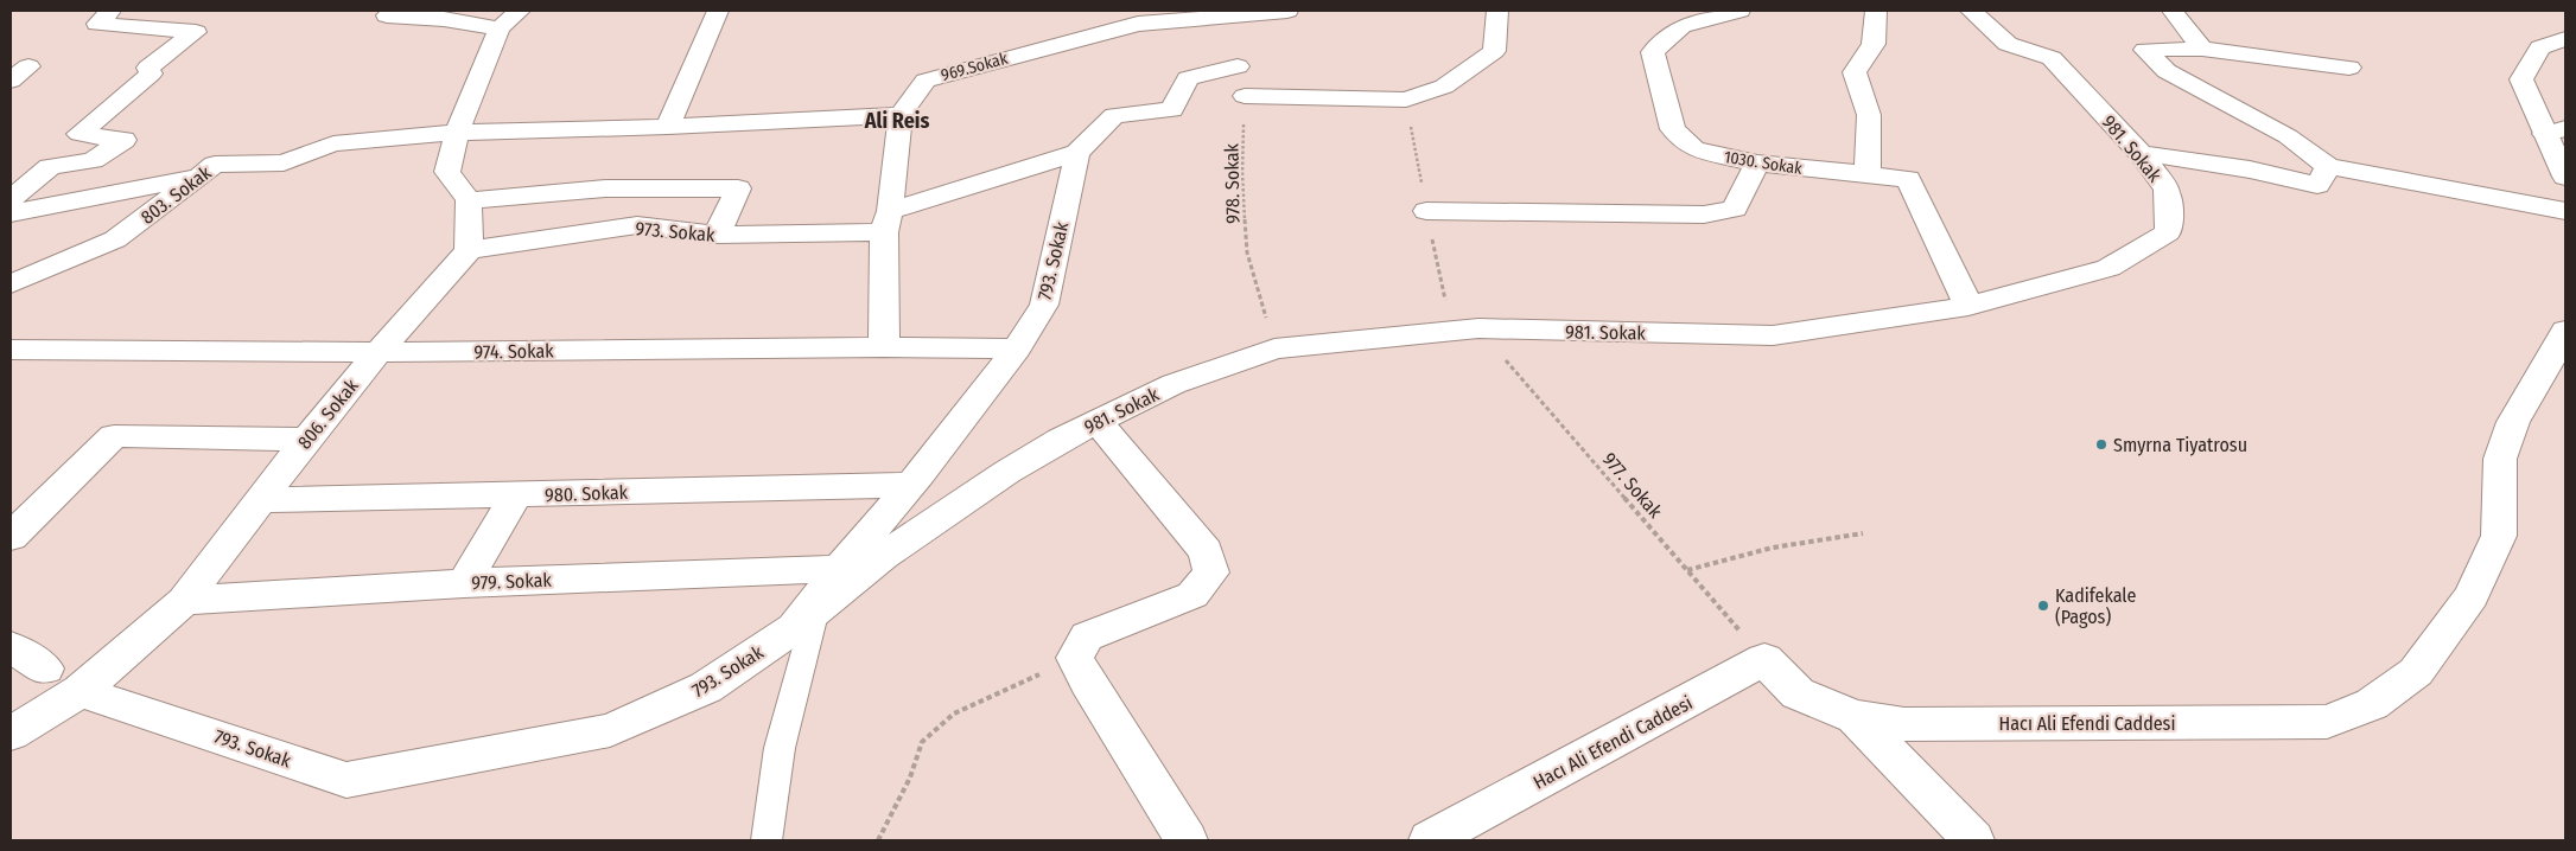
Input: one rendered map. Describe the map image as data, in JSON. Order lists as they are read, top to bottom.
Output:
{
  "streets": {
    "street": [
      "969.Sokak",
      "981. Sokak",
      "1030. Sokak",
      "803. Sokak",
      "973. Sokak",
      "793. Sokak",
      "974. Sokak",
      "806. Sokak",
      "980. Sokak",
      "979. Sokak",
      "Hacı Ali Efendi Caddesi"
    ],
    "path": ["978. Sokak", "977. Sokak"]
  },
  "crossings": [
    ["969.Sokak", "803. Sokak"],
    ["969.Sokak", "973. Sokak"],
    ["969.Sokak", "974. Sokak"],
    ["981. Sokak", "1030. Sokak"],
    ["981. Sokak", "978. Sokak"],
    ["981. Sokak", "793. Sokak"],
    ["981. Sokak", "977. Sokak"],
    ["973. Sokak", "793. Sokak"],
    ["973. Sokak", "806. Sokak"],
    ["793. Sokak", "974. Sokak"],
    ["793. Sokak", "806. Sokak"],
    ["793. Sokak", "980. Sokak"],
    ["793. Sokak", "979. Sokak"],
    ["974. Sokak", "806. Sokak"],
    ["806. Sokak", "980. Sokak"],
    ["806. Sokak", "979. Sokak"],
    ["977. Sokak", "Hacı Ali Efendi Caddesi"]
  ],
  "districts": ["Ali Reis"],
  "places": ["Smyrna Tiyatrosu", "Kadifekale (Pagos)"]
}
